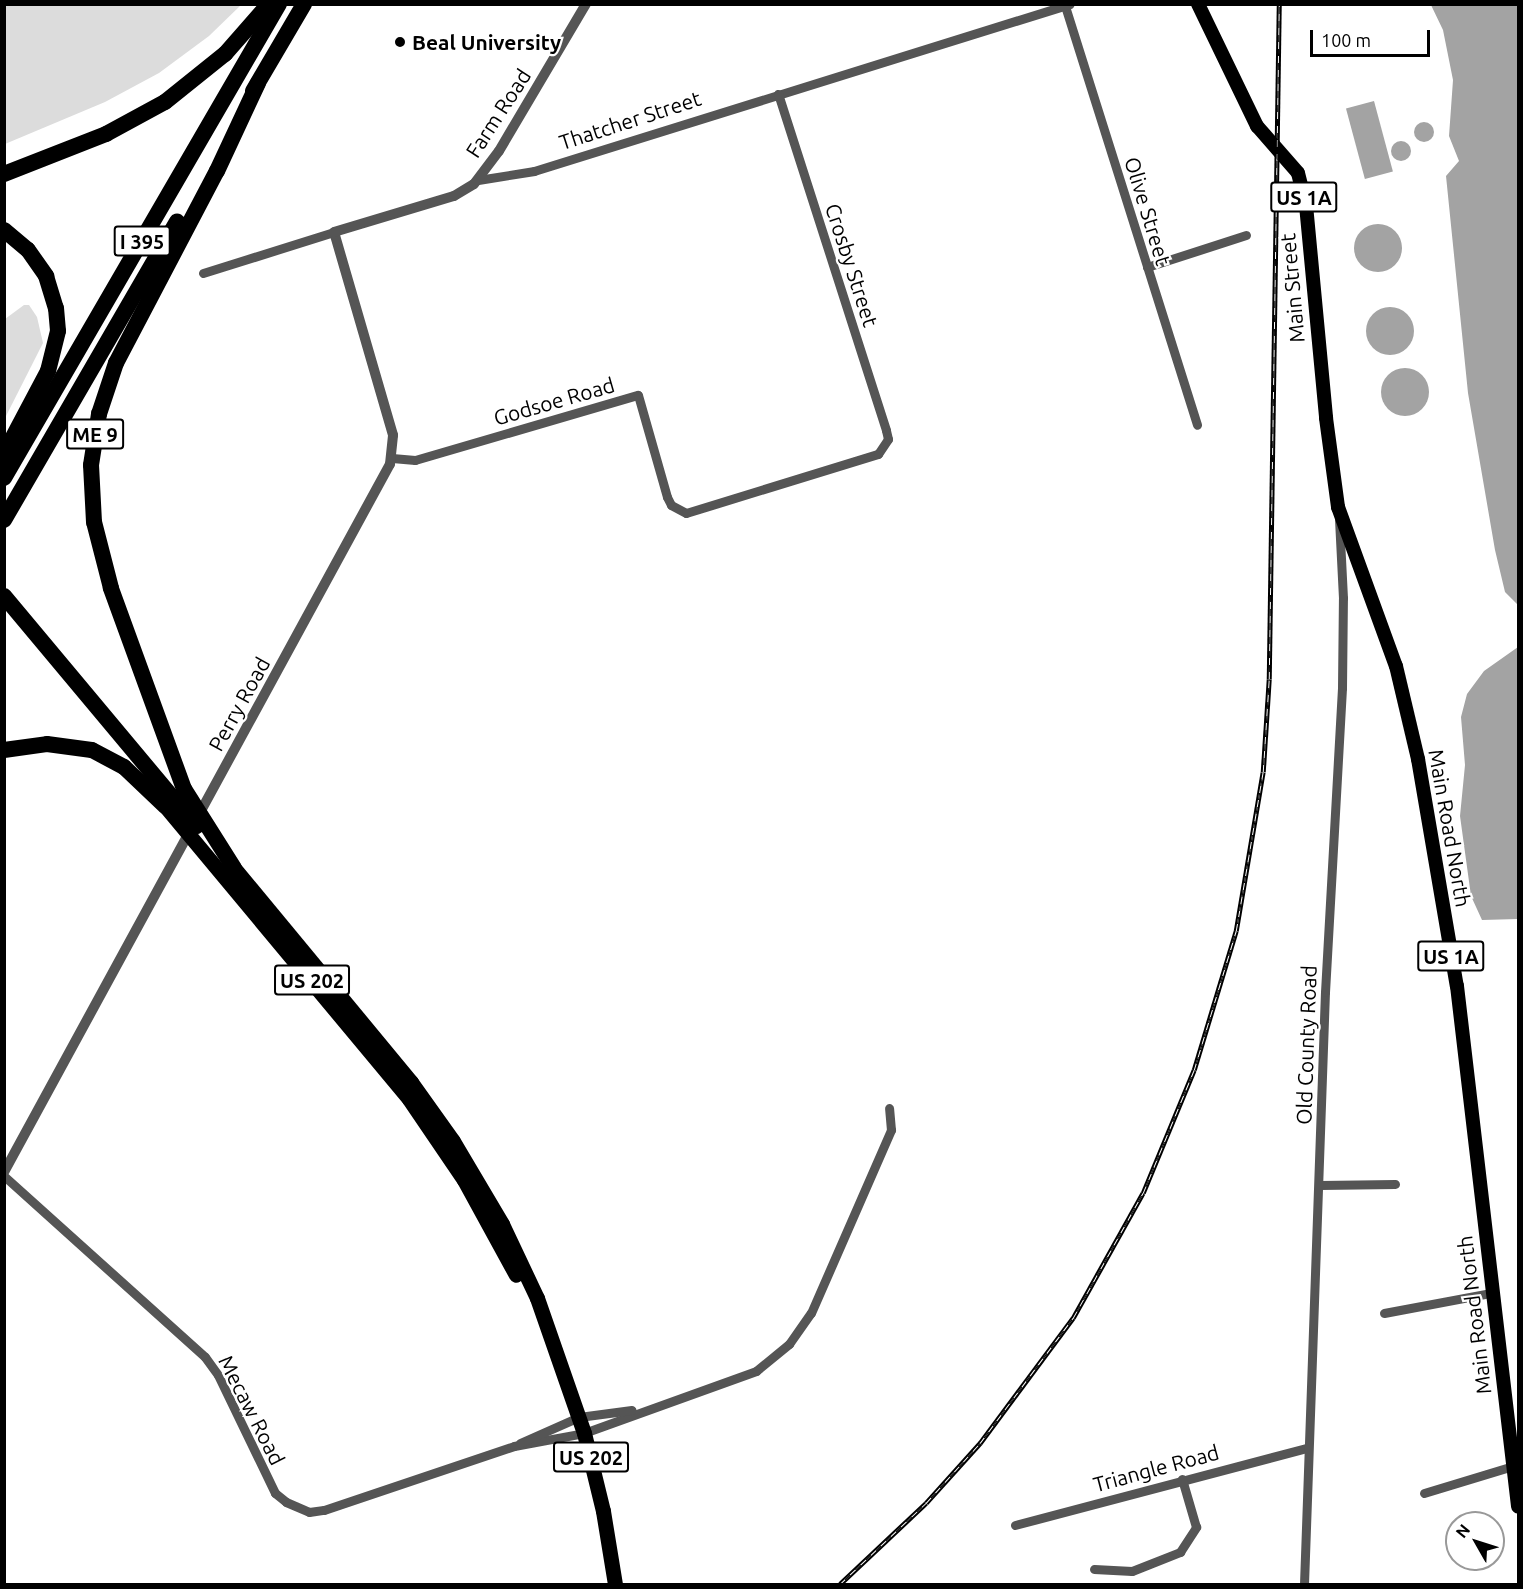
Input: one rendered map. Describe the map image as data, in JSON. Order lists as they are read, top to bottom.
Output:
{
  "streets": {
    "highway": ["I 395", "ME 9", "US 202"],
    "main road": ["US 1A", "Main Street", "Main Road North"],
    "street": [
      "Farm Road",
      "Thatcher Street",
      "Olive Street",
      "Crosby Street",
      "Godsoe Road",
      "Perry Road",
      "Old County Road",
      "Mecaw Road",
      "Triangle Road"
    ]
  },
  "crossings": [
    ["Farm Road", "Thatcher Street"],
    ["Thatcher Street", "Olive Street"],
    ["Thatcher Street", "Crosby Street"],
    ["Thatcher Street", "Perry Road"],
    ["I 395", "ME 9"],
    ["Crosby Street", "Godsoe Road"],
    ["Main Street", "Main Road North"],
    ["Godsoe Road", "Perry Road"],
    ["Perry Road", "Mecaw Road"],
    ["Main Road North", "Old County Road"],
    ["US 202", "Mecaw Road"],
    ["Old County Road", "Triangle Road"]
  ],
  "places": ["Beal University"],
  "scale_bar": "100 m",
  "north": "top left"
}
